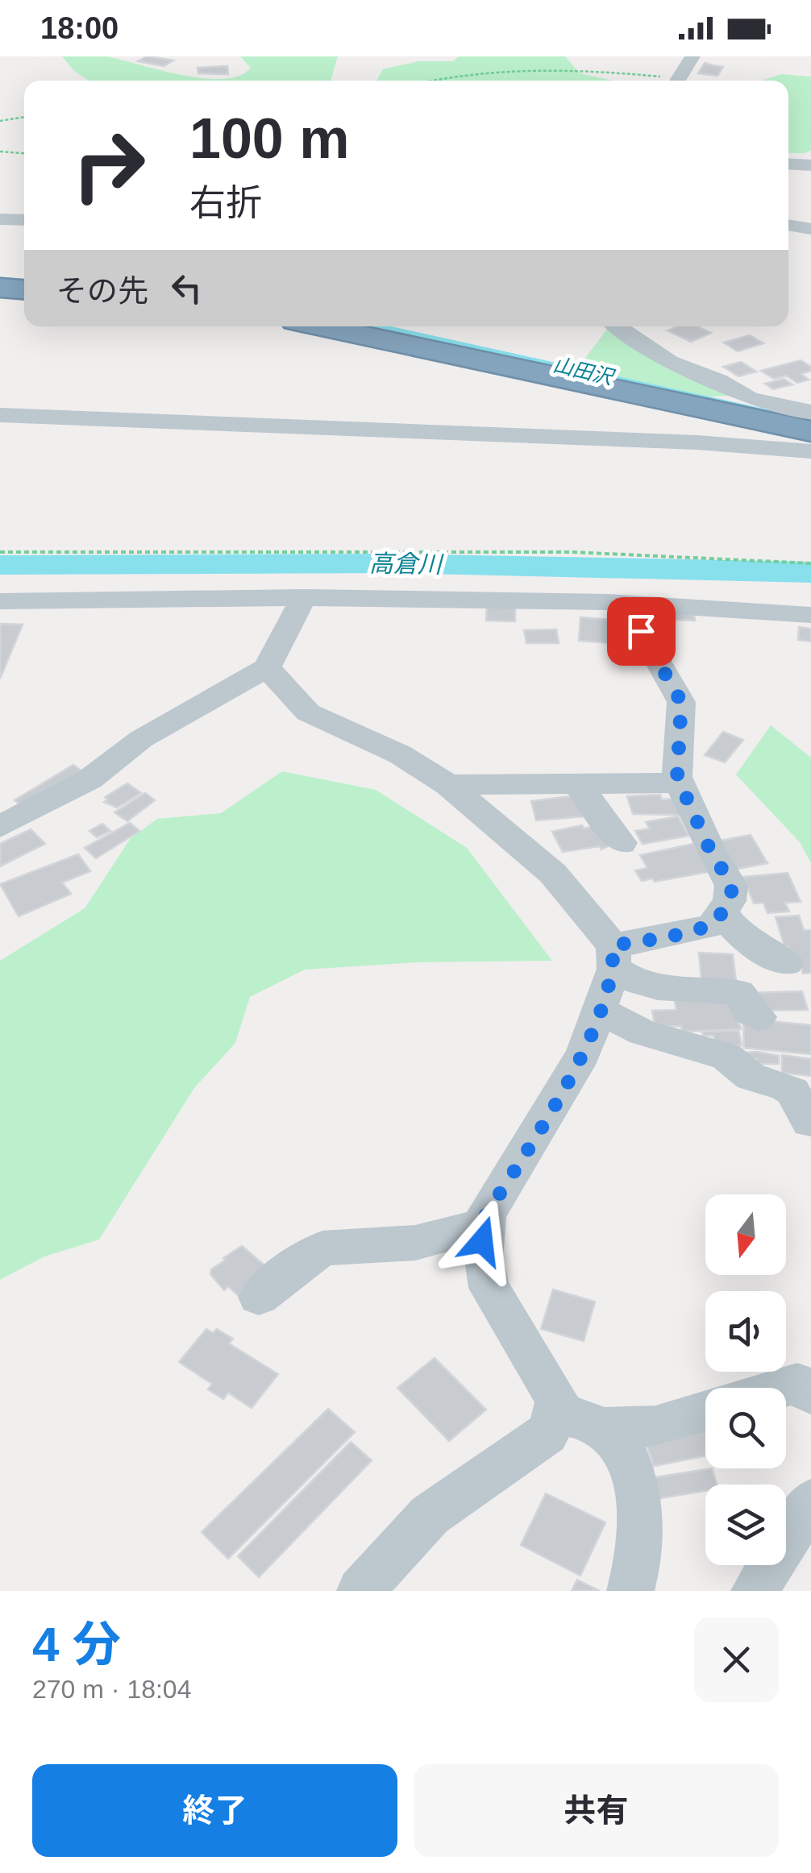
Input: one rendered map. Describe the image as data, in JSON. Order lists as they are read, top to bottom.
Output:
{
  "water": ["山田沢", "高倉川"],
  "north": "bottom",
  "page": {
    "status": "18:00",
    "turn": ["100 m", "右折"],
    "then": "その先",
    "heading": ["4 分", "270 m · 18:04"],
    "buttons": ["終了", "共有"]
  }
}
